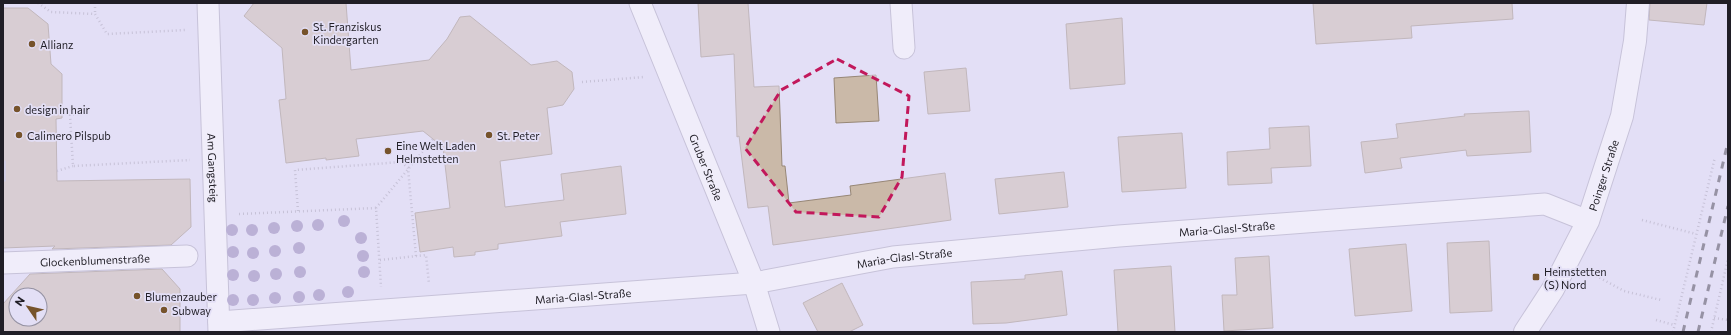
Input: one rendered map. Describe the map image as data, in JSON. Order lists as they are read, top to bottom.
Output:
{
  "streets": {
    "street": [
      "Gruber Straße",
      "Am Gangsteig",
      "Poinger Straße",
      "Maria-Glasl-Straße",
      "Glockenblumenstraße"
    ]
  },
  "crossings": [
    ["Gruber Straße", "Maria-Glasl-Straße"],
    ["Am Gangsteig", "Maria-Glasl-Straße"],
    ["Poinger Straße", "Maria-Glasl-Straße"]
  ],
  "places": {
    "other": [
      "St. Franziskus Kindergarten",
      "Allianz",
      "design in hair",
      "Calimero Pilspub",
      "St. Peter",
      "Eine Welt Laden Helmstetten",
      "Blumenzauber",
      "Subway"
    ],
    "transit": ["Heimstetten (S) Nord"]
  },
  "north": "top left"
}
